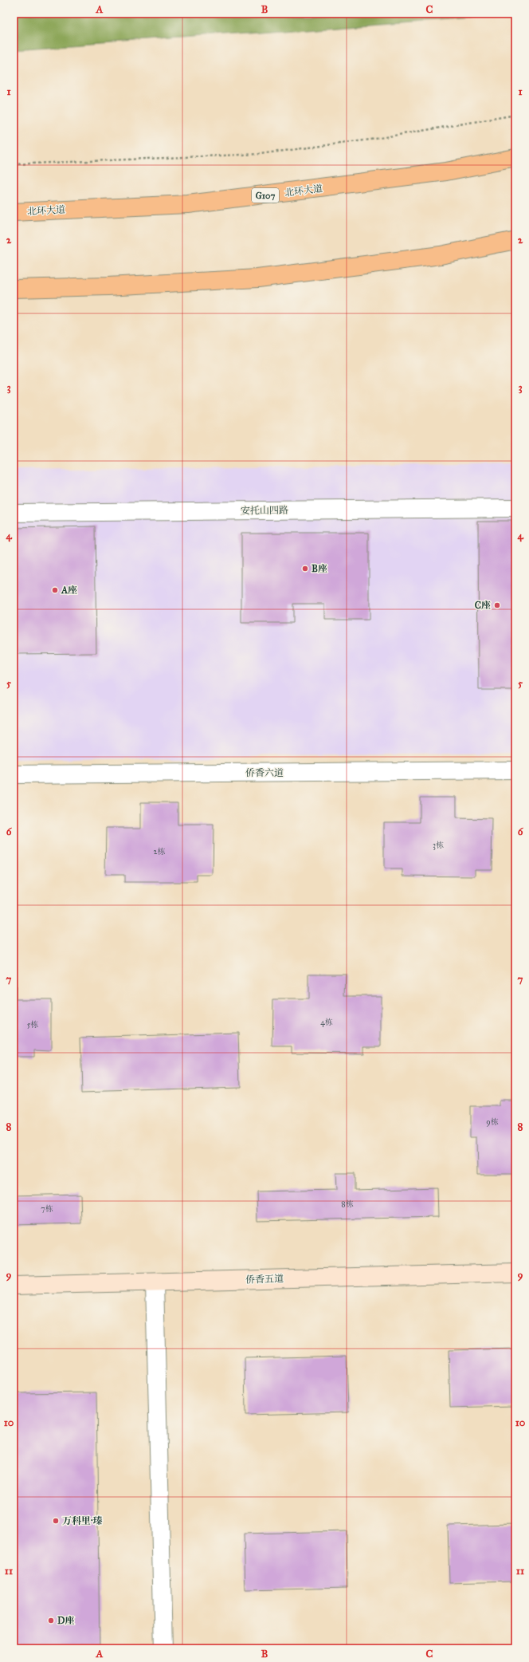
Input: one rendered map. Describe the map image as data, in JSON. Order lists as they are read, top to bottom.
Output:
{
  "streets": {
    "highway": ["北环大道", "G107"],
    "street": ["安托山四路", "侨香六道", "侨香五道"]
  },
  "places": [
    "B座",
    "A座",
    "C座",
    "万科里·瑧",
    "D座"
  ],
  "house_numbers": [
    "3栋",
    "2栋",
    "4栋",
    "5栋",
    "9栋",
    "8栋",
    "7栋"
  ],
  "grid": {
    "columns": ["A", "B", "C"],
    "rows": [
      "1",
      "2",
      "3",
      "4",
      "5",
      "6",
      "7",
      "8",
      "9",
      "10",
      "11"
    ]
  }
}
